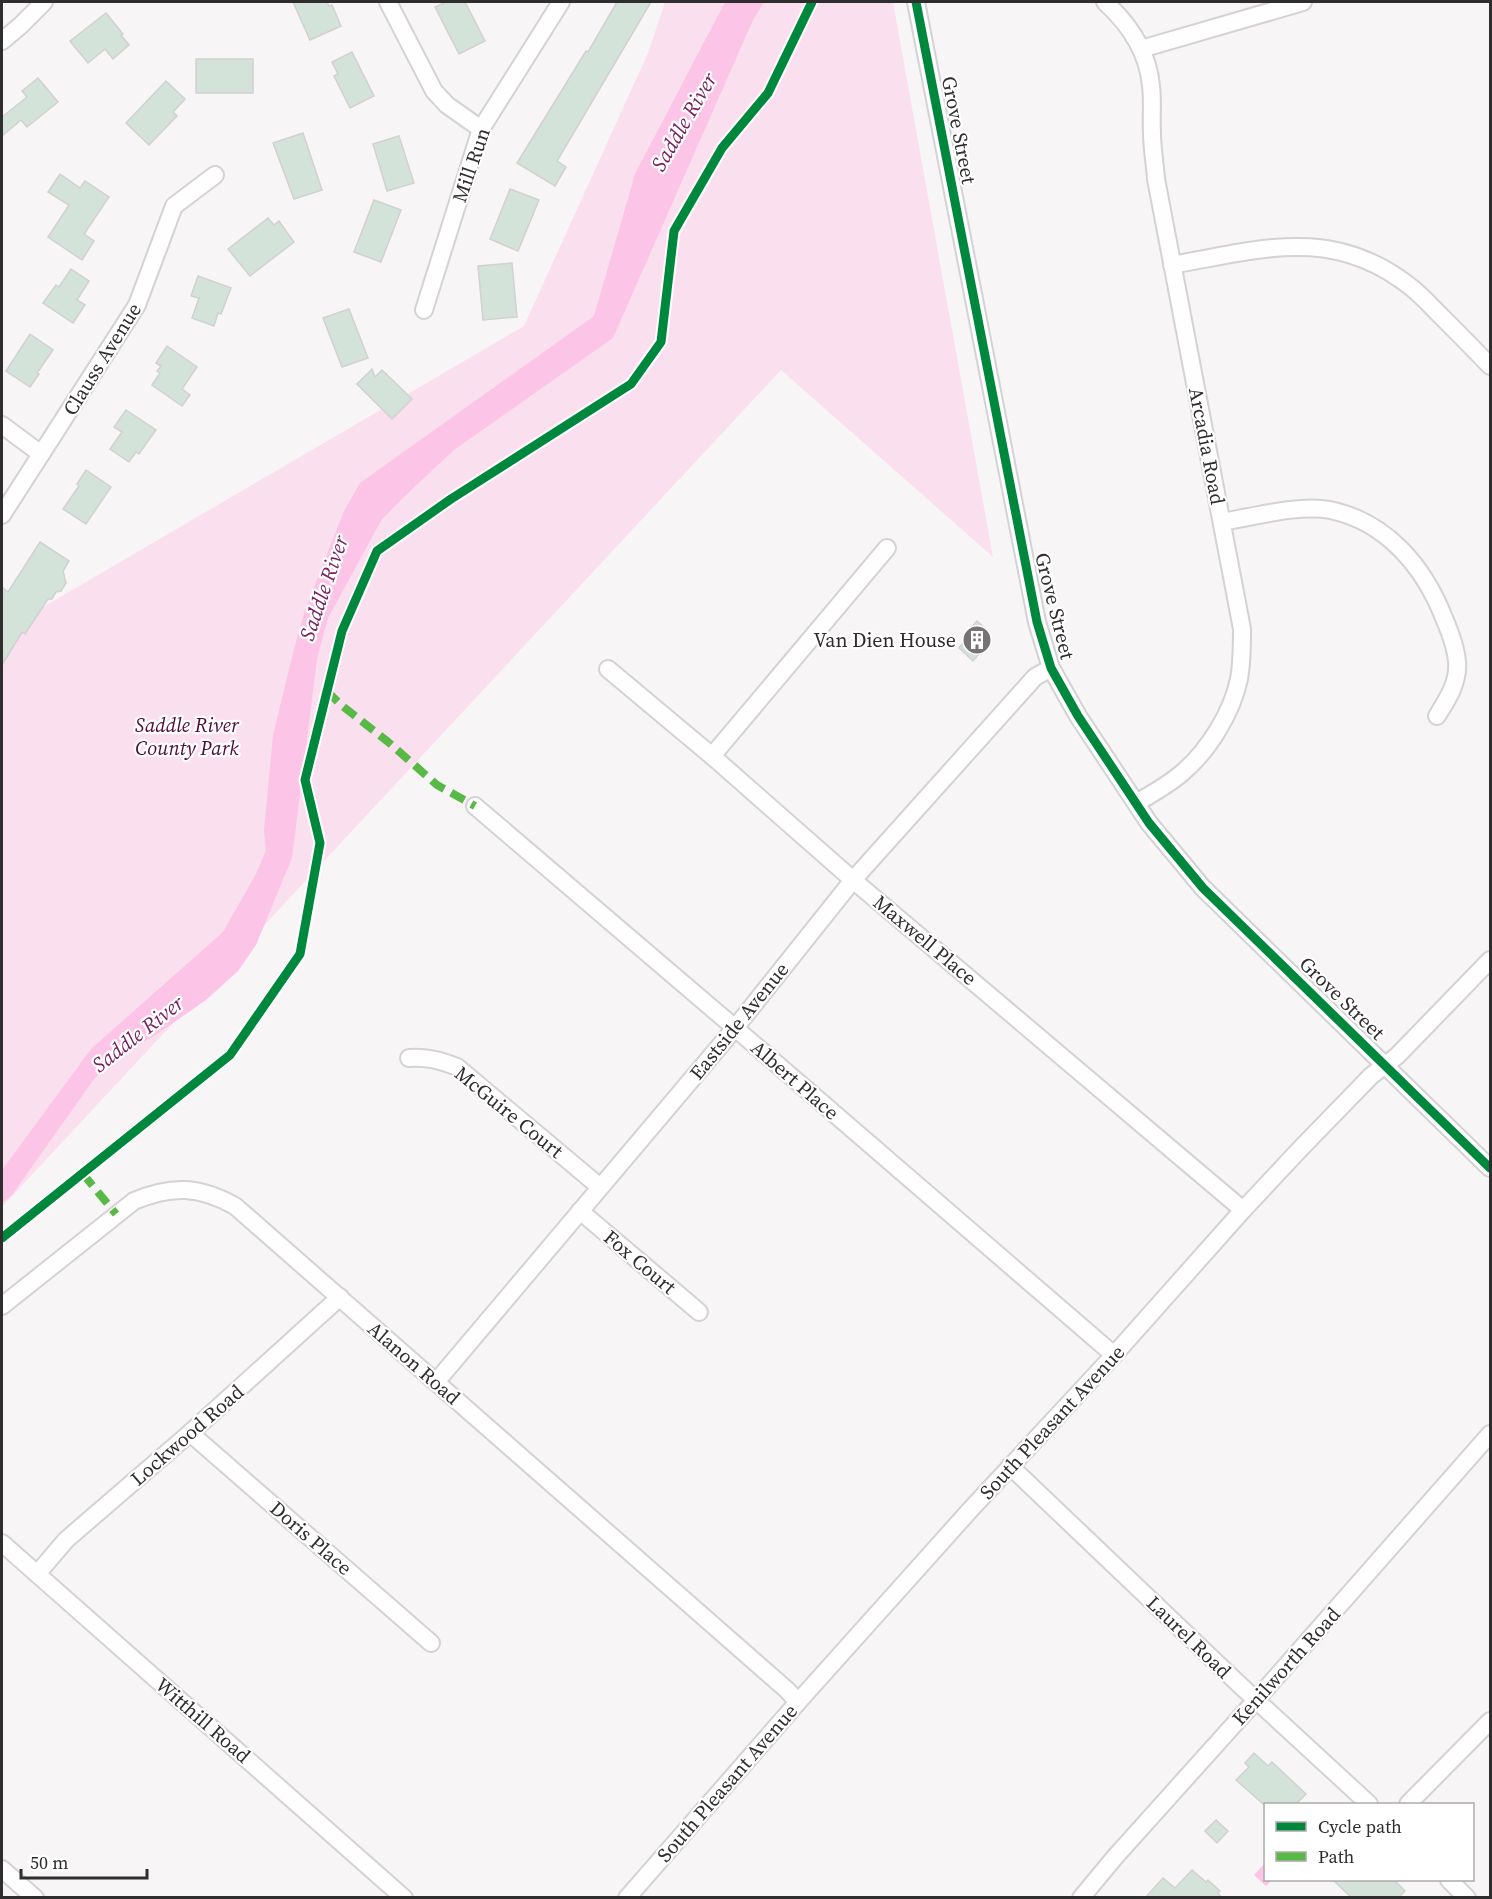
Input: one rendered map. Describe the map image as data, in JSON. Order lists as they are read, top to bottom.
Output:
{
  "streets": {
    "street": [
      "Grove Street",
      "Mill Run",
      "Clauss Avenue",
      "Arcadia Road",
      "Maxwell Place",
      "Eastside Avenue",
      "Albert Place",
      "McGuire Court",
      "Fox Court",
      "Alanon Road",
      "South Pleasant Avenue",
      "Lockwood Road",
      "Doris Place",
      "Laurel Road",
      "Kenilworth Road",
      "Witthill Road"
    ]
  },
  "crossings": [
    ["Grove Street", "Arcadia Road"],
    ["Grove Street", "Eastside Avenue"],
    ["Grove Street", "South Pleasant Avenue"],
    ["Maxwell Place", "Eastside Avenue"],
    ["Maxwell Place", "South Pleasant Avenue"],
    ["Eastside Avenue", "Albert Place"],
    ["Eastside Avenue", "McGuire Court"],
    ["Eastside Avenue", "Fox Court"],
    ["Eastside Avenue", "Alanon Road"],
    ["Albert Place", "South Pleasant Avenue"],
    ["Alanon Road", "South Pleasant Avenue"],
    ["Alanon Road", "Lockwood Road"],
    ["South Pleasant Avenue", "Laurel Road"],
    ["Lockwood Road", "Doris Place"],
    ["Lockwood Road", "Witthill Road"],
    ["Laurel Road", "Kenilworth Road"]
  ],
  "water": ["Saddle River"],
  "parks": ["Saddle River County Park"],
  "places": {
    "building": ["Van Dien House"]
  },
  "legend": ["Cycle path", "Path"],
  "scale_bar": "50 m"
}
